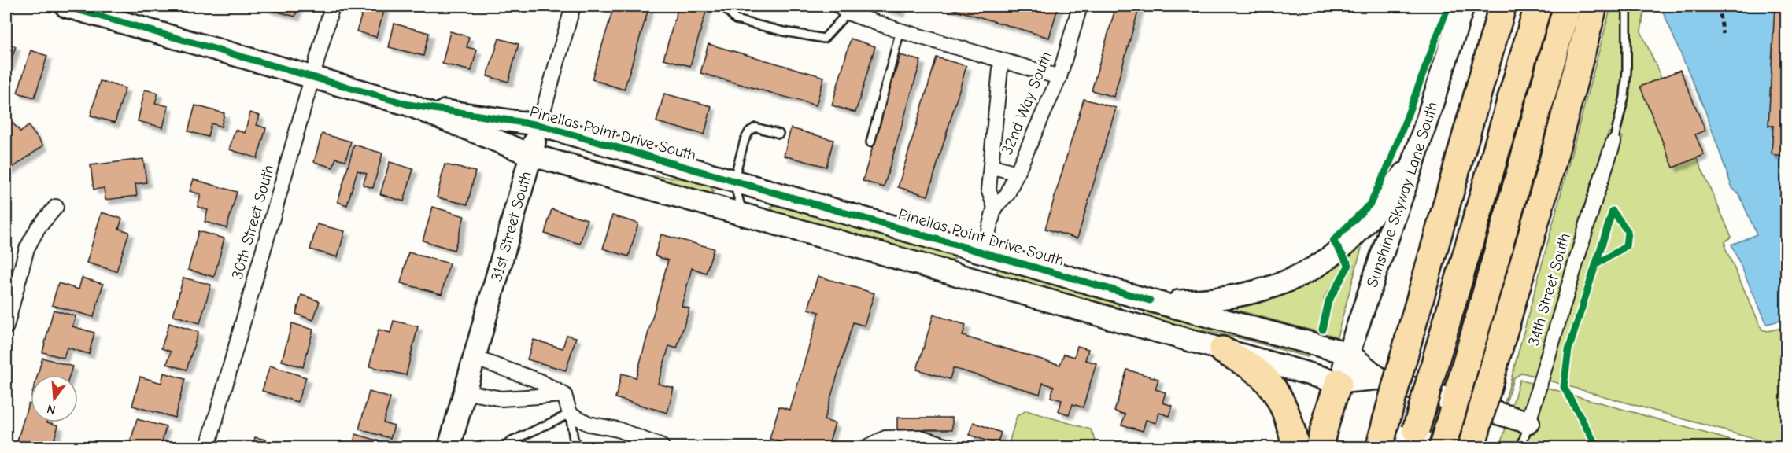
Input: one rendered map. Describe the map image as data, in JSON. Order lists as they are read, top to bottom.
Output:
{
  "streets": {
    "street": [
      "32nd Way South",
      "Pinellas Point Drive South",
      "Sunshine Skyway Lane South",
      "30th Street South",
      "31st Street South",
      "34th Street South"
    ]
  },
  "crossings": [
    ["32nd Way South", "Pinellas Point Drive South"],
    ["Pinellas Point Drive South", "Sunshine Skyway Lane South"],
    ["Pinellas Point Drive South", "30th Street South"],
    ["Pinellas Point Drive South", "31st Street South"],
    ["Pinellas Point Drive South", "34th Street South"]
  ],
  "north": "bottom"
}
